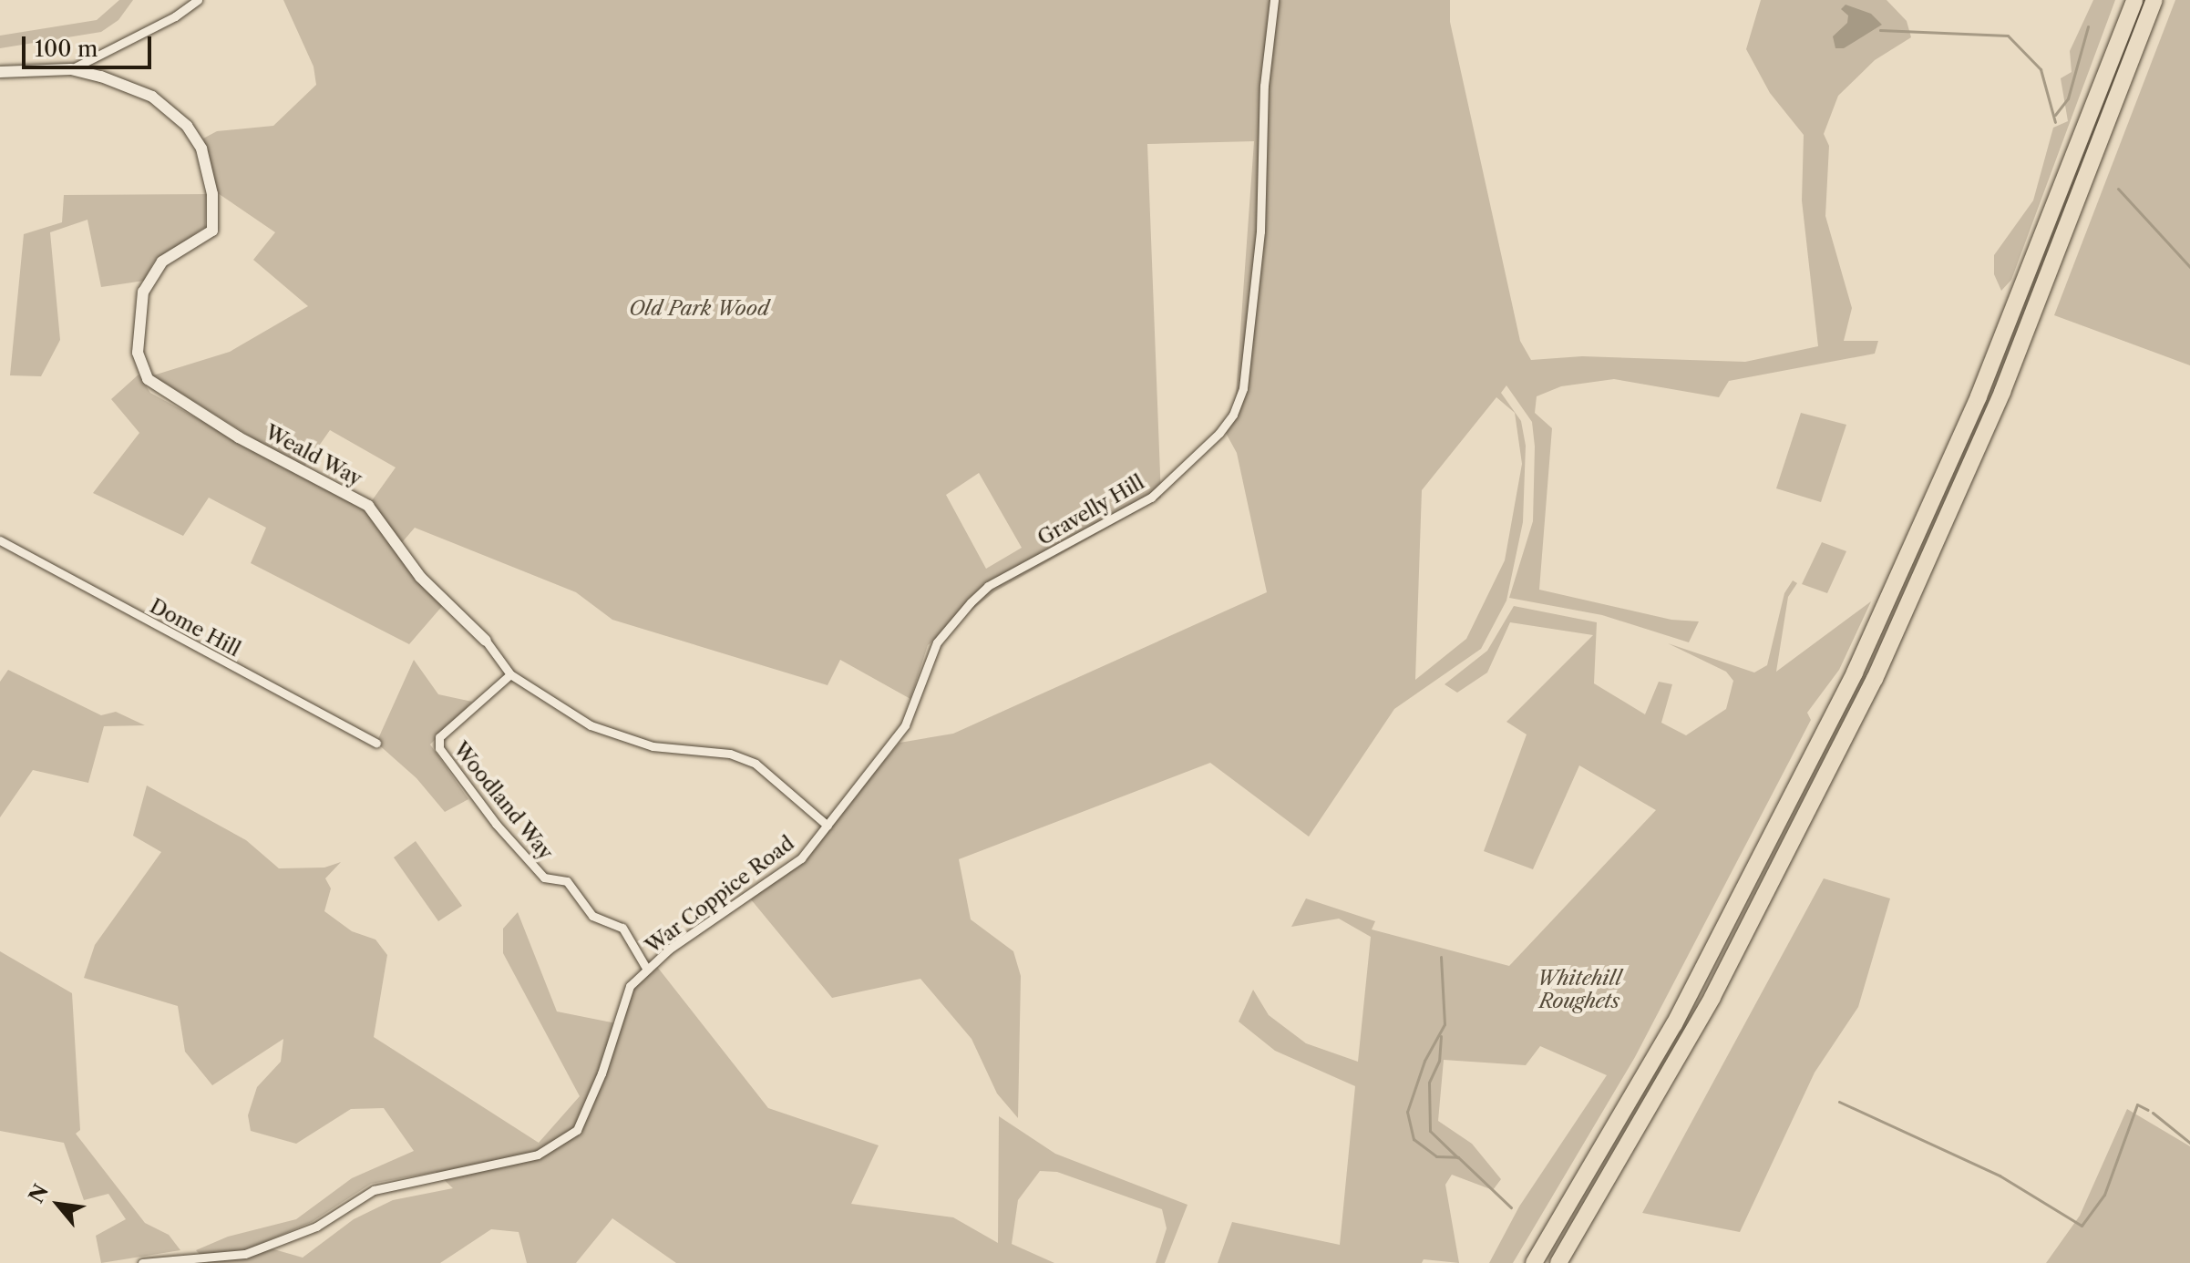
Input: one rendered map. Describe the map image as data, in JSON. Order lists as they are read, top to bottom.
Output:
{
  "streets": {
    "street": [
      "Weald Way",
      "Gravelly Hill",
      "Dome Hill",
      "Woodland Way",
      "War Coppice Road"
    ]
  },
  "crossings": [
    ["Weald Way", "Gravelly Hill"],
    ["Weald Way", "Woodland Way"],
    ["Weald Way", "War Coppice Road"],
    ["Gravelly Hill", "War Coppice Road"],
    ["Woodland Way", "War Coppice Road"]
  ],
  "parks": ["Old Park Wood", "Whitehill Roughets"],
  "scale_bar": "100 m",
  "north": "top left"
}
